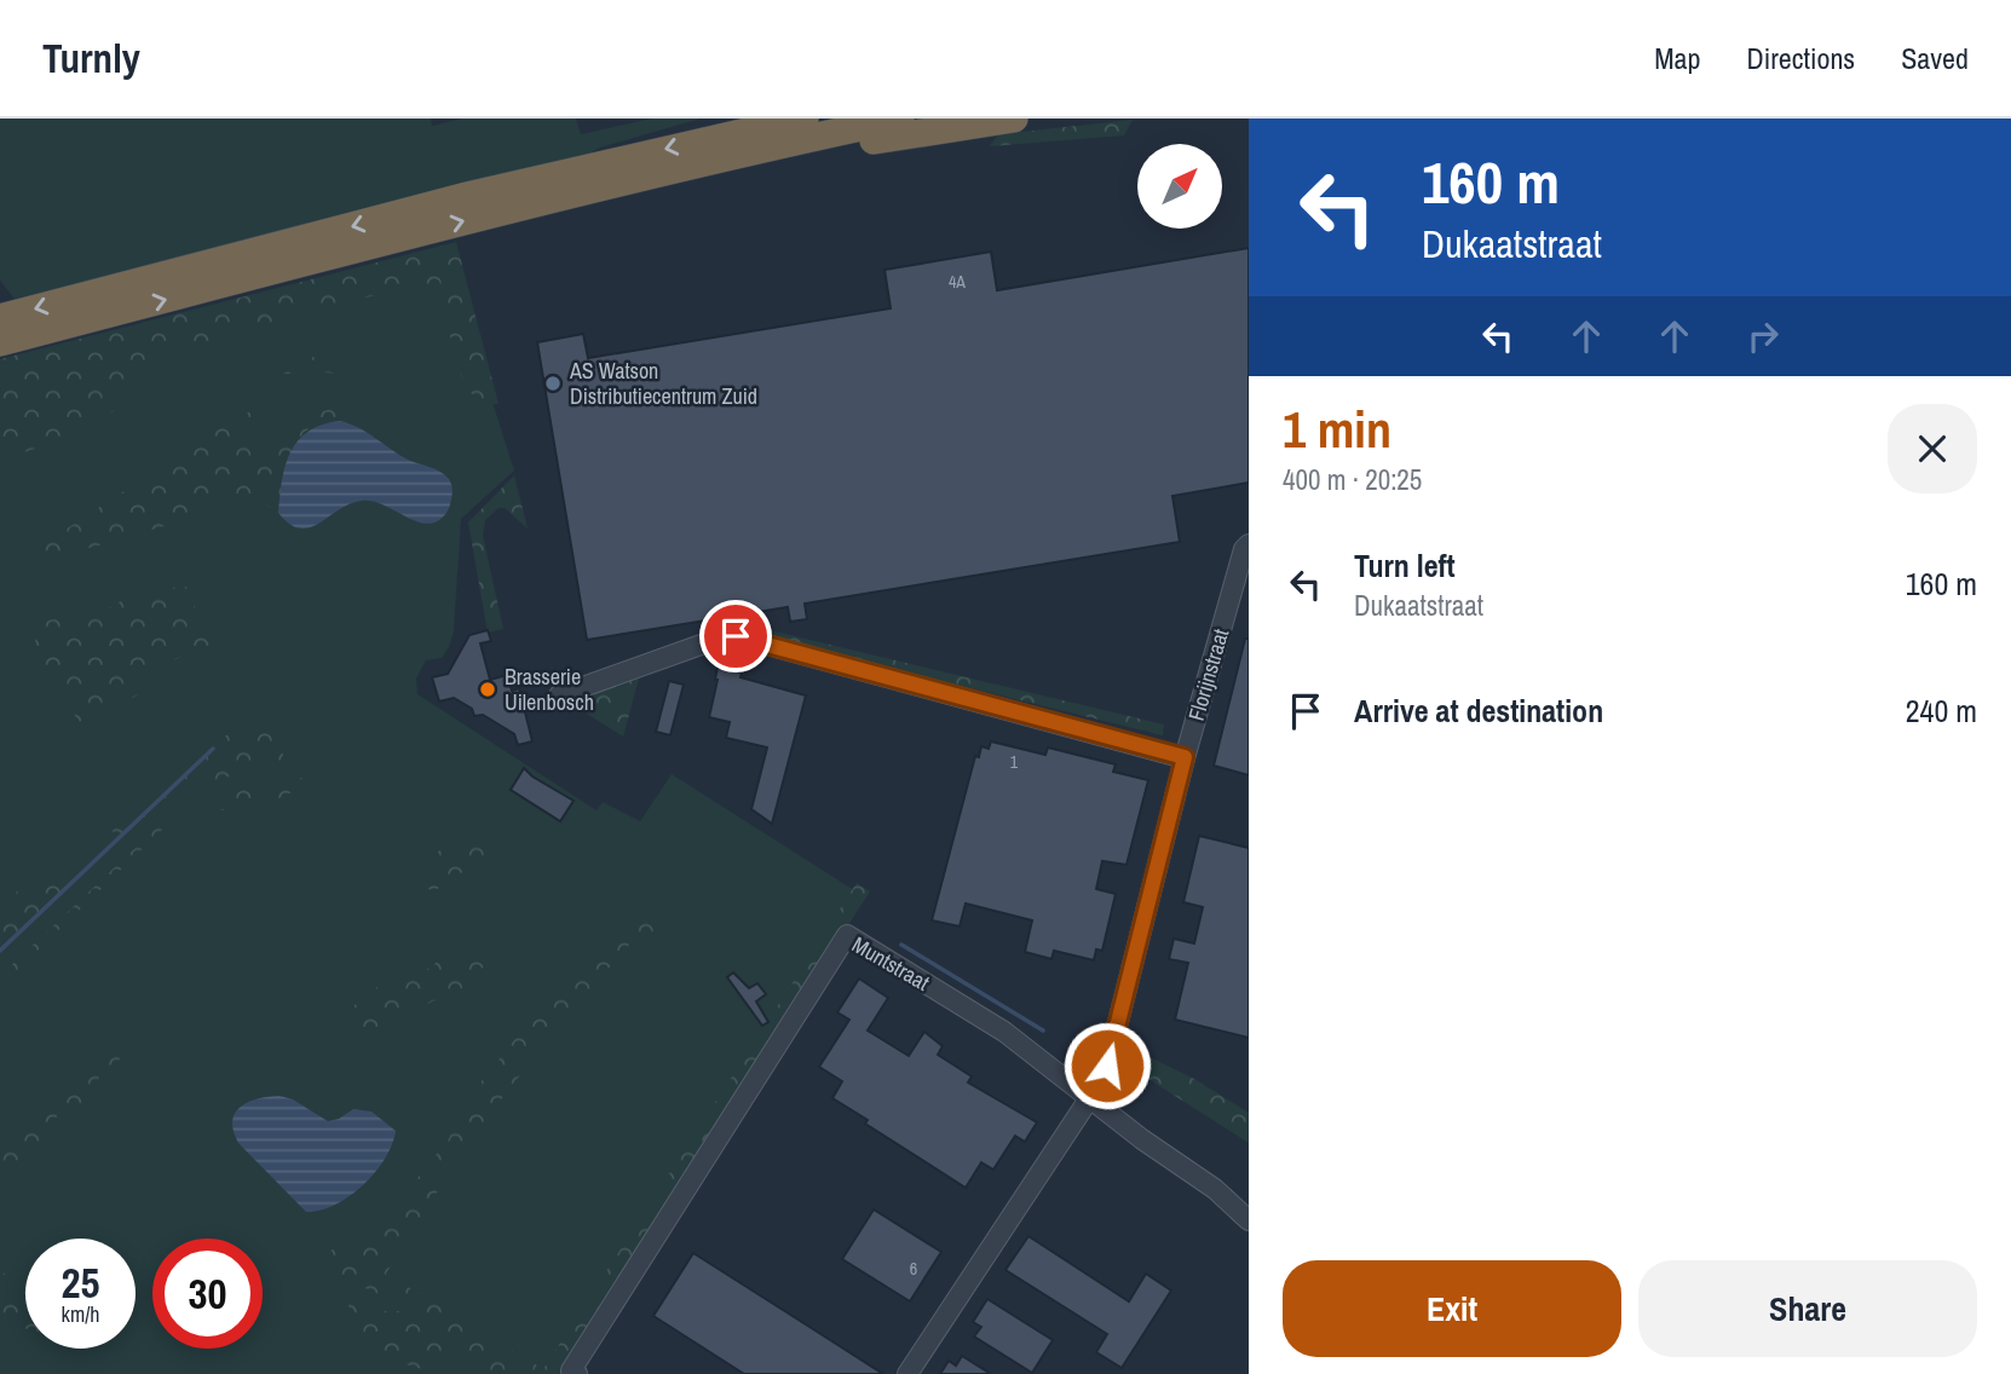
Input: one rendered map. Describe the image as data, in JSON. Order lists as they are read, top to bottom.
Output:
{
  "streets": {
    "street": ["Florijnstraat", "Muntstraat"]
  },
  "crossings": [
    ["Florijnstraat", "Muntstraat"]
  ],
  "places": ["AS Watson Distributiecentrum Zuid", "Brasserie Uilenbosch"],
  "house_numbers": ["4A", "1", "6"],
  "north": "top right",
  "page": {
    "header": "Turnly",
    "nav": ["Map", "Directions", "Saved"],
    "turn": ["160 m", "Dukaatstraat"],
    "heading": ["1 min", "400 m · 20:25"],
    "list": [
      {
        "name": "Turn left",
        "note": "Dukaatstraat",
        "value": "160 m"
      },
      {
        "name": "Arrive at destination",
        "value": "240 m"
      }
    ],
    "speed": "25 km/h",
    "limit": "30",
    "buttons": ["Exit", "Share"]
  }
}
